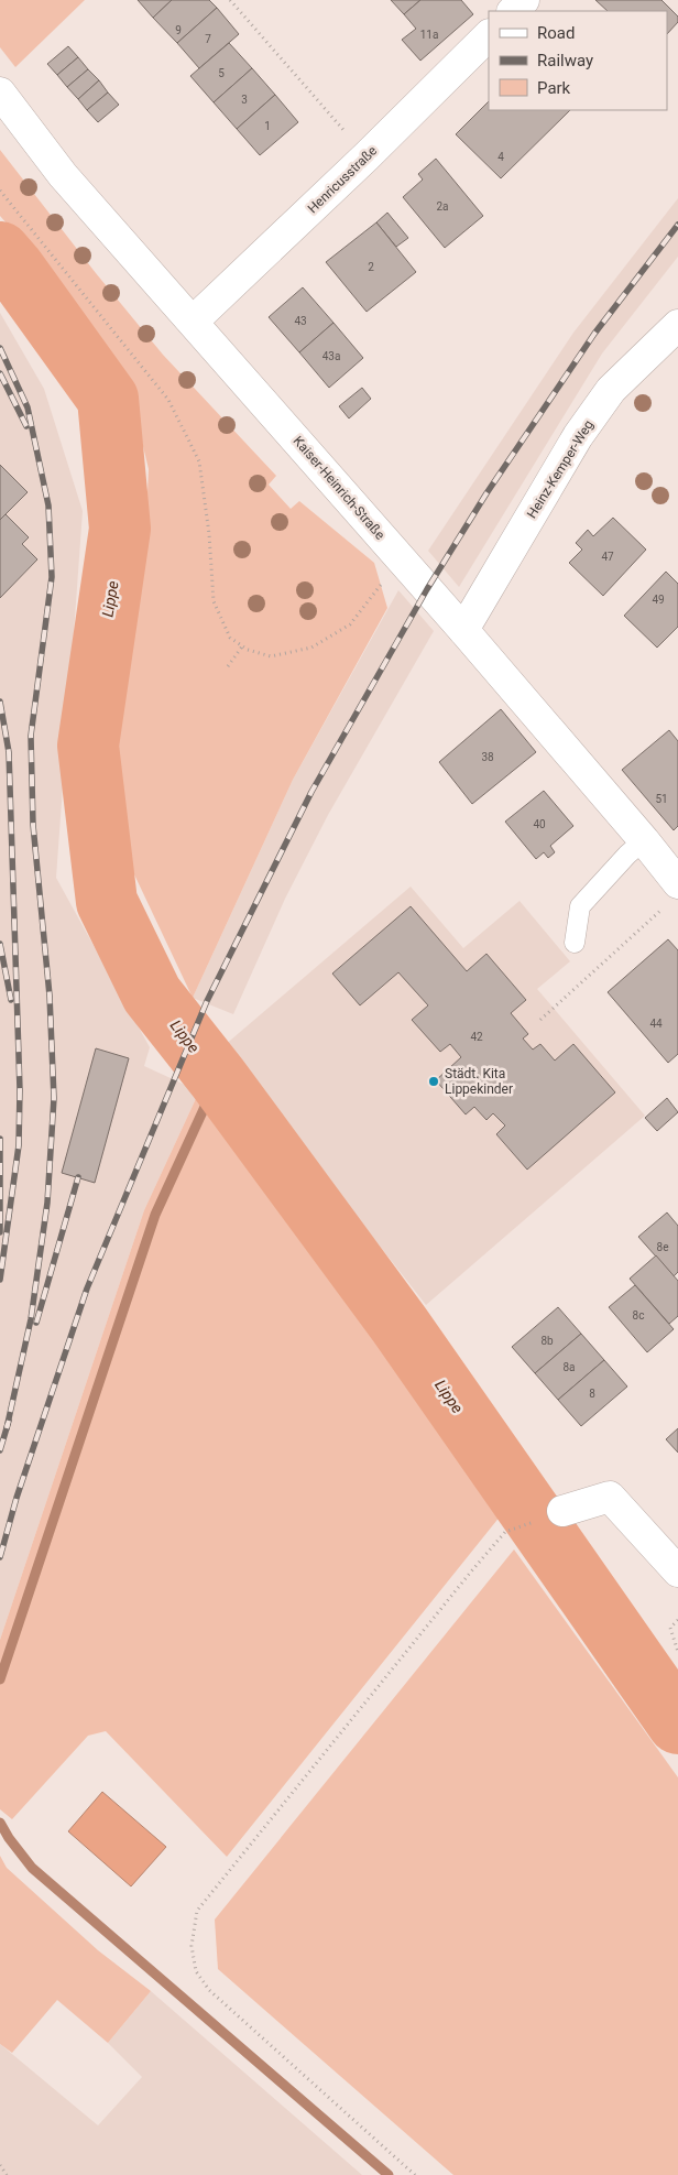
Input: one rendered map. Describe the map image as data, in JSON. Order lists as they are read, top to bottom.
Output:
{
  "streets": {
    "street": ["Henricusstraße", "Heinz-Kemper-Weg", "Kaiser-Heinrich-Straße"]
  },
  "crossings": [
    ["Henricusstraße", "Kaiser-Heinrich-Straße"],
    ["Heinz-Kemper-Weg", "Kaiser-Heinrich-Straße"]
  ],
  "water": ["Lippe"],
  "places": ["Städt. Kita Lippekinder"],
  "house_numbers": [
    "9",
    "11a",
    "7",
    "5",
    "3",
    "1",
    "4",
    "2a",
    "2",
    "43",
    "43a",
    "47",
    "49",
    "38",
    "51",
    "40",
    "44",
    "42",
    "8e",
    "8c",
    "8b",
    "8a",
    "8"
  ],
  "legend": ["Road", "Railway", "Park"]
}
